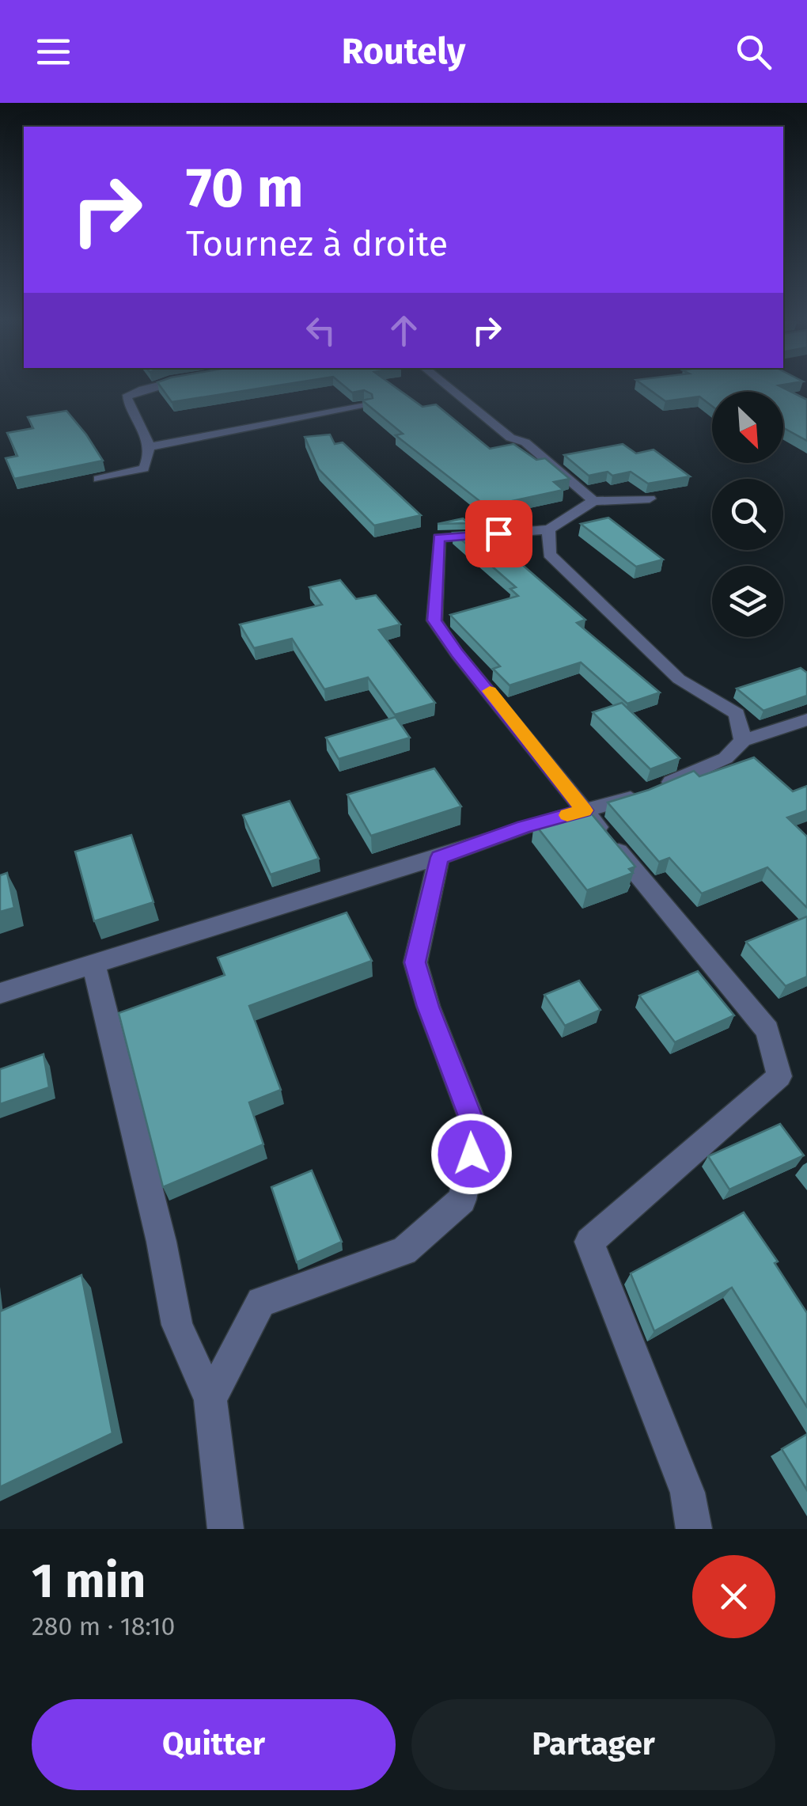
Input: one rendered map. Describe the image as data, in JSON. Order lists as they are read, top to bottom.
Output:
{
  "north": "bottom right",
  "page": {
    "header": "Routely",
    "turn": ["70 m", "Tournez à droite"],
    "heading": ["1 min", "280 m · 18:10"],
    "buttons": ["Quitter", "Partager"]
  }
}
